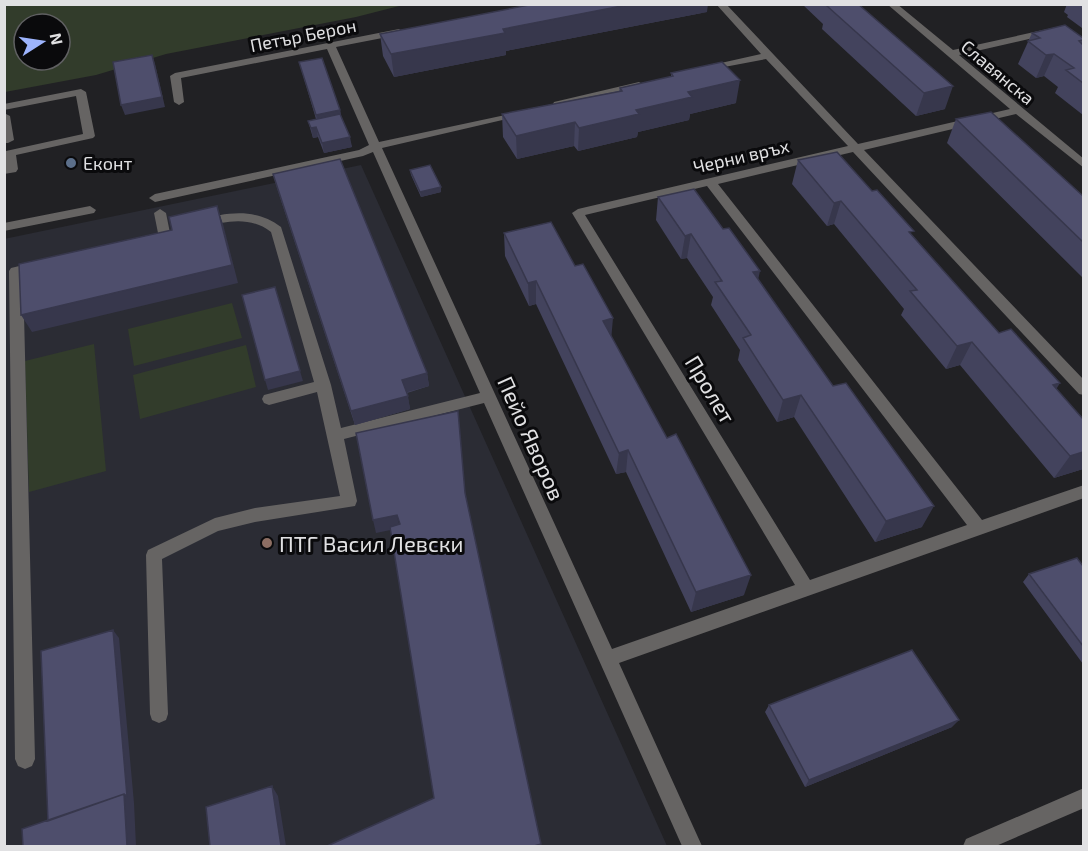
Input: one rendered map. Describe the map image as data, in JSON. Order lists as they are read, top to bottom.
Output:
{
  "streets": {
    "street": [
      "Петър Берон",
      "Славянска",
      "Черни връх",
      "Пролет",
      "Пейо Яворов"
    ]
  },
  "crossings": [
    ["Петър Берон", "Пейо Яворов"],
    ["Славянска", "Черни връх"],
    ["Черни връх", "Пролет"]
  ],
  "places": ["Еконт", "ПТГ Васил Левски"],
  "north": "right"
}
